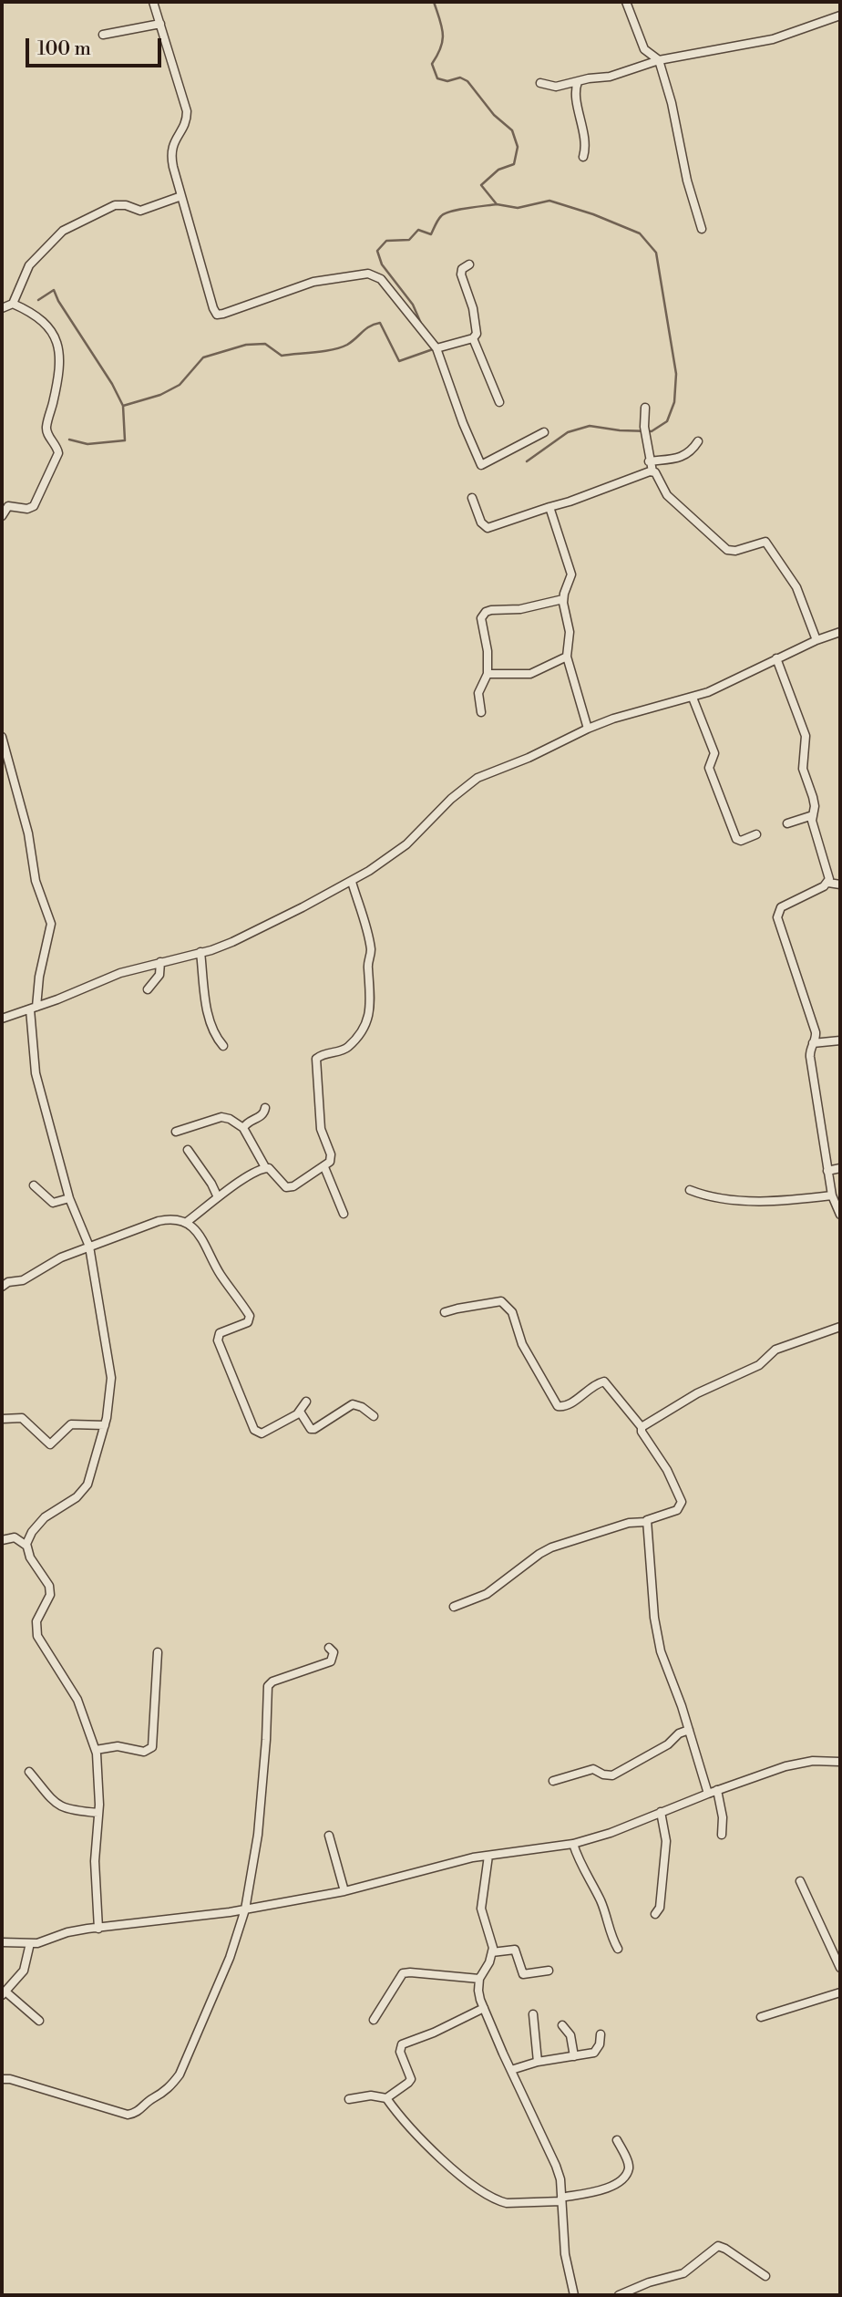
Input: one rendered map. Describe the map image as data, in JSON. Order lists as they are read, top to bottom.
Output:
{
  "scale_bar": "100 m"
}
